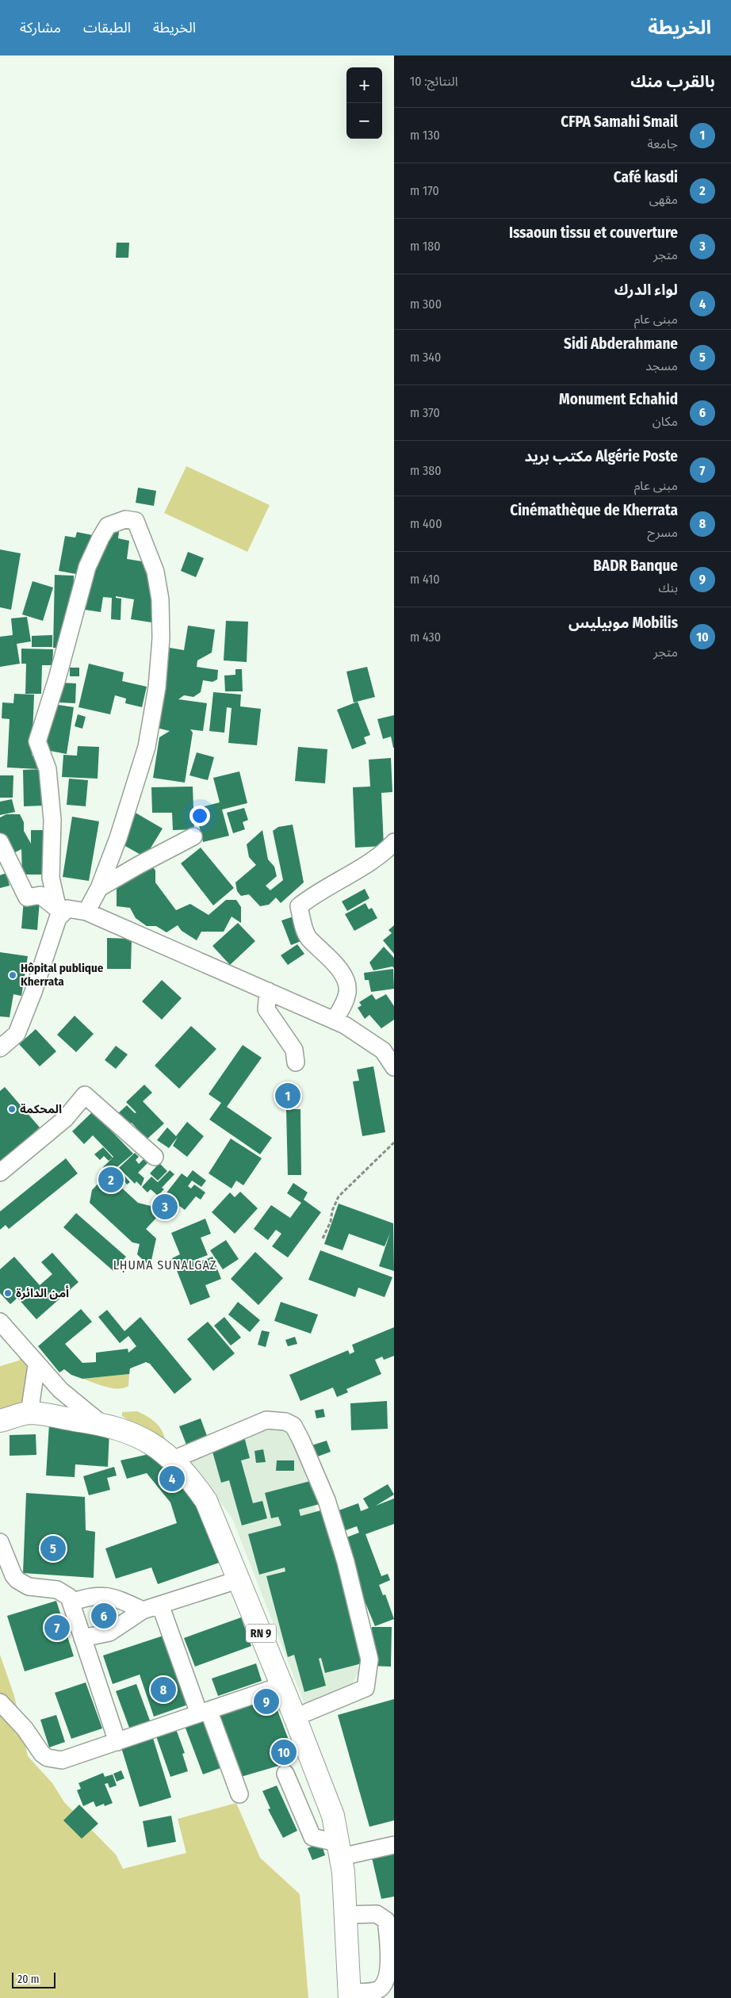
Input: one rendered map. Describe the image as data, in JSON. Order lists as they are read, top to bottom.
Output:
{
  "streets": {
    "main road": ["RN 9"]
  },
  "districts": ["LḤUMA SUNALGAZ"],
  "places": ["Hôpital publique Kherrata", "المحكمة", "أمن الدائرة"],
  "scale_bar": "20 m",
  "page": {
    "header": "الخريطة",
    "nav": ["الخريطة", "الطبقات", "مشاركة"],
    "heading": ["بالقرب منك", "النتائج: 10"],
    "map_buttons": ["+", "−"],
    "list": [
      {
        "mark": "1",
        "name": "CFPA Samahi Smail",
        "note": "جامعة",
        "value": "130 m"
      },
      {
        "mark": "2",
        "name": "Café kasdi",
        "note": "مقهى",
        "value": "170 m"
      },
      {
        "mark": "3",
        "name": "Issaoun tissu et couverture",
        "note": "متجر",
        "value": "180 m"
      },
      {
        "mark": "4",
        "name": "لواء الدرك",
        "note": "مبنى عام",
        "value": "300 m"
      },
      {
        "mark": "5",
        "name": "Sidi Abderahmane",
        "note": "مسجد",
        "value": "340 m"
      },
      {
        "mark": "6",
        "name": "Monument Echahid",
        "note": "مكان",
        "value": "370 m"
      },
      {
        "mark": "7",
        "name": "Algérie Poste مكتب بريد",
        "note": "مبنى عام",
        "value": "380 m"
      },
      {
        "mark": "8",
        "name": "Cinémathèque de Kherrata",
        "note": "مسرح",
        "value": "400 m"
      },
      {
        "mark": "9",
        "name": "BADR Banque",
        "note": "بنك",
        "value": "410 m"
      },
      {
        "mark": "10",
        "name": "Mobilis موبيليس",
        "note": "متجر",
        "value": "430 m"
      }
    ],
    "pins": [
      "1",
      "2",
      "3",
      "4",
      "5",
      "6",
      "7",
      "8",
      "9",
      "10"
    ],
    "scale": "20 m"
  }
}
